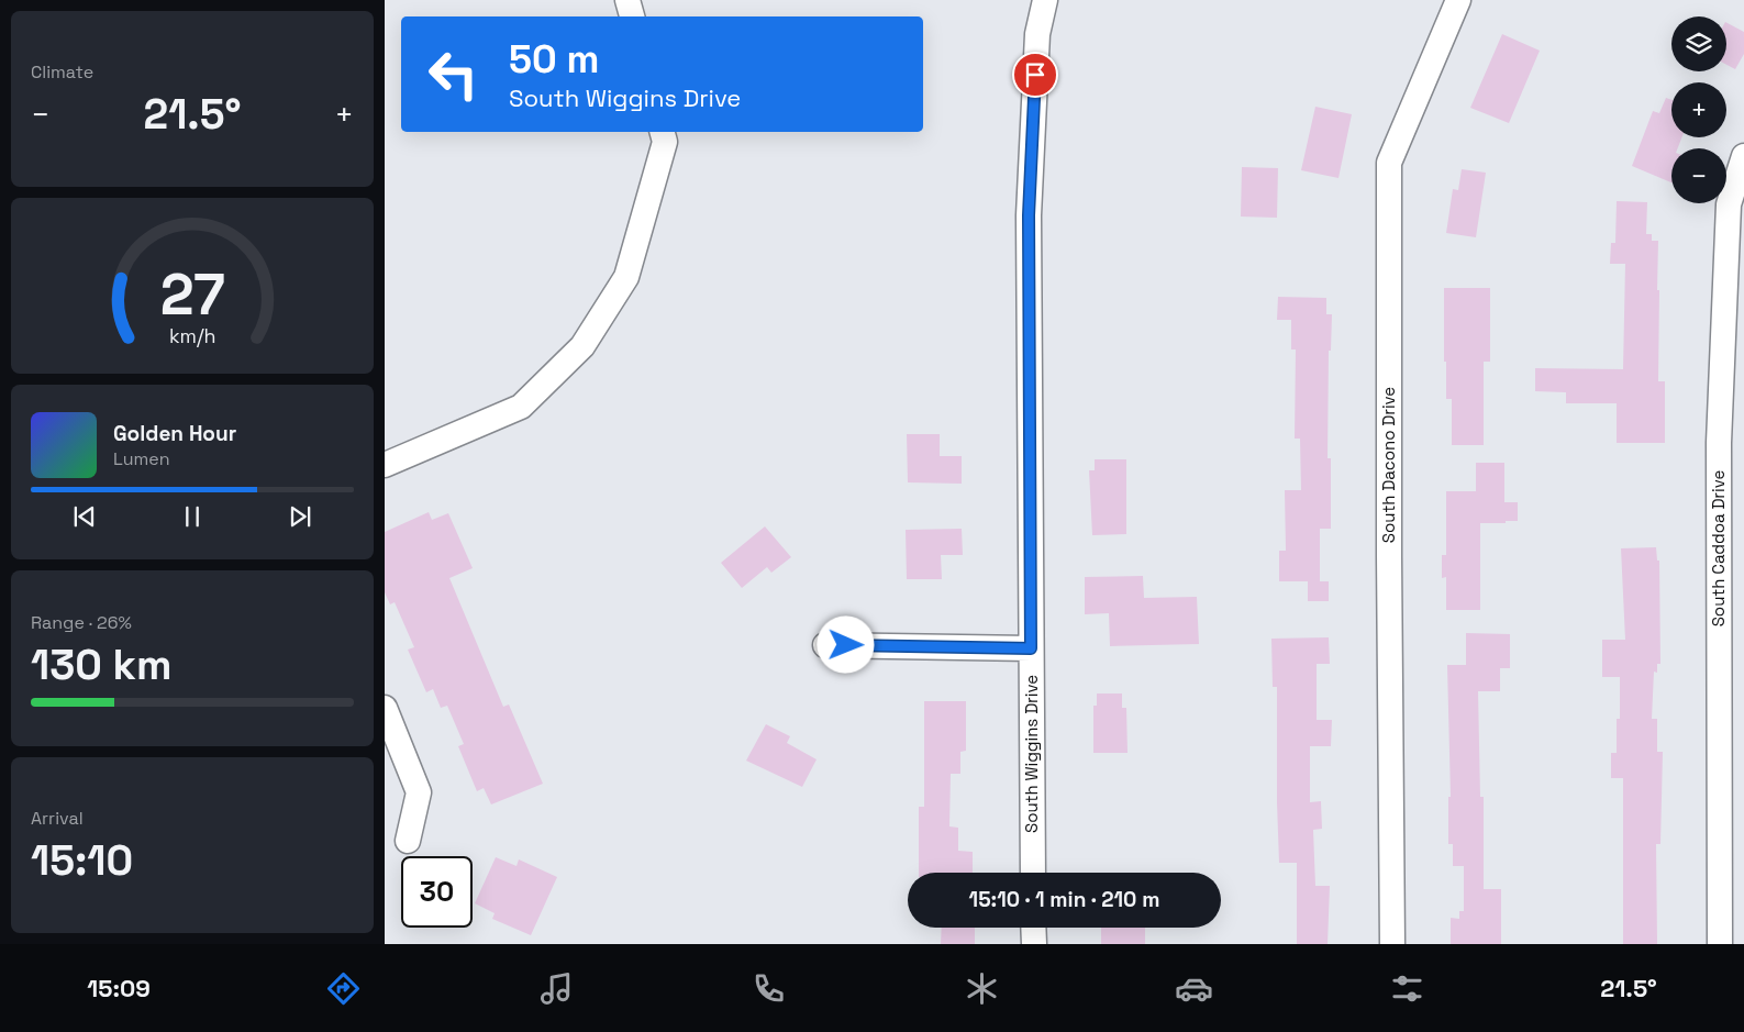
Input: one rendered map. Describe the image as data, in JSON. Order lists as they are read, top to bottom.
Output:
{
  "streets": {
    "street": ["South Dacono Drive", "South Caddoa Drive", "South Wiggins Drive"]
  },
  "page": {
    "tile": [
      "Climate",
      ["Range · 26%", "130 km"],
      ["Arrival", "15:10"]
    ],
    "map_buttons": ["+", "−"],
    "turn": ["50 m", "South Wiggins Drive"],
    "heat": ["−", "21.5°", "+"],
    "song": ["Golden Hour", "Lumen"],
    "limit": "30",
    "trip": "15:10 · 1 min · 210 m",
    "tabs": ["15:09", "21.5°"],
    "gauge": ["27", "km/h"]
  }
}
